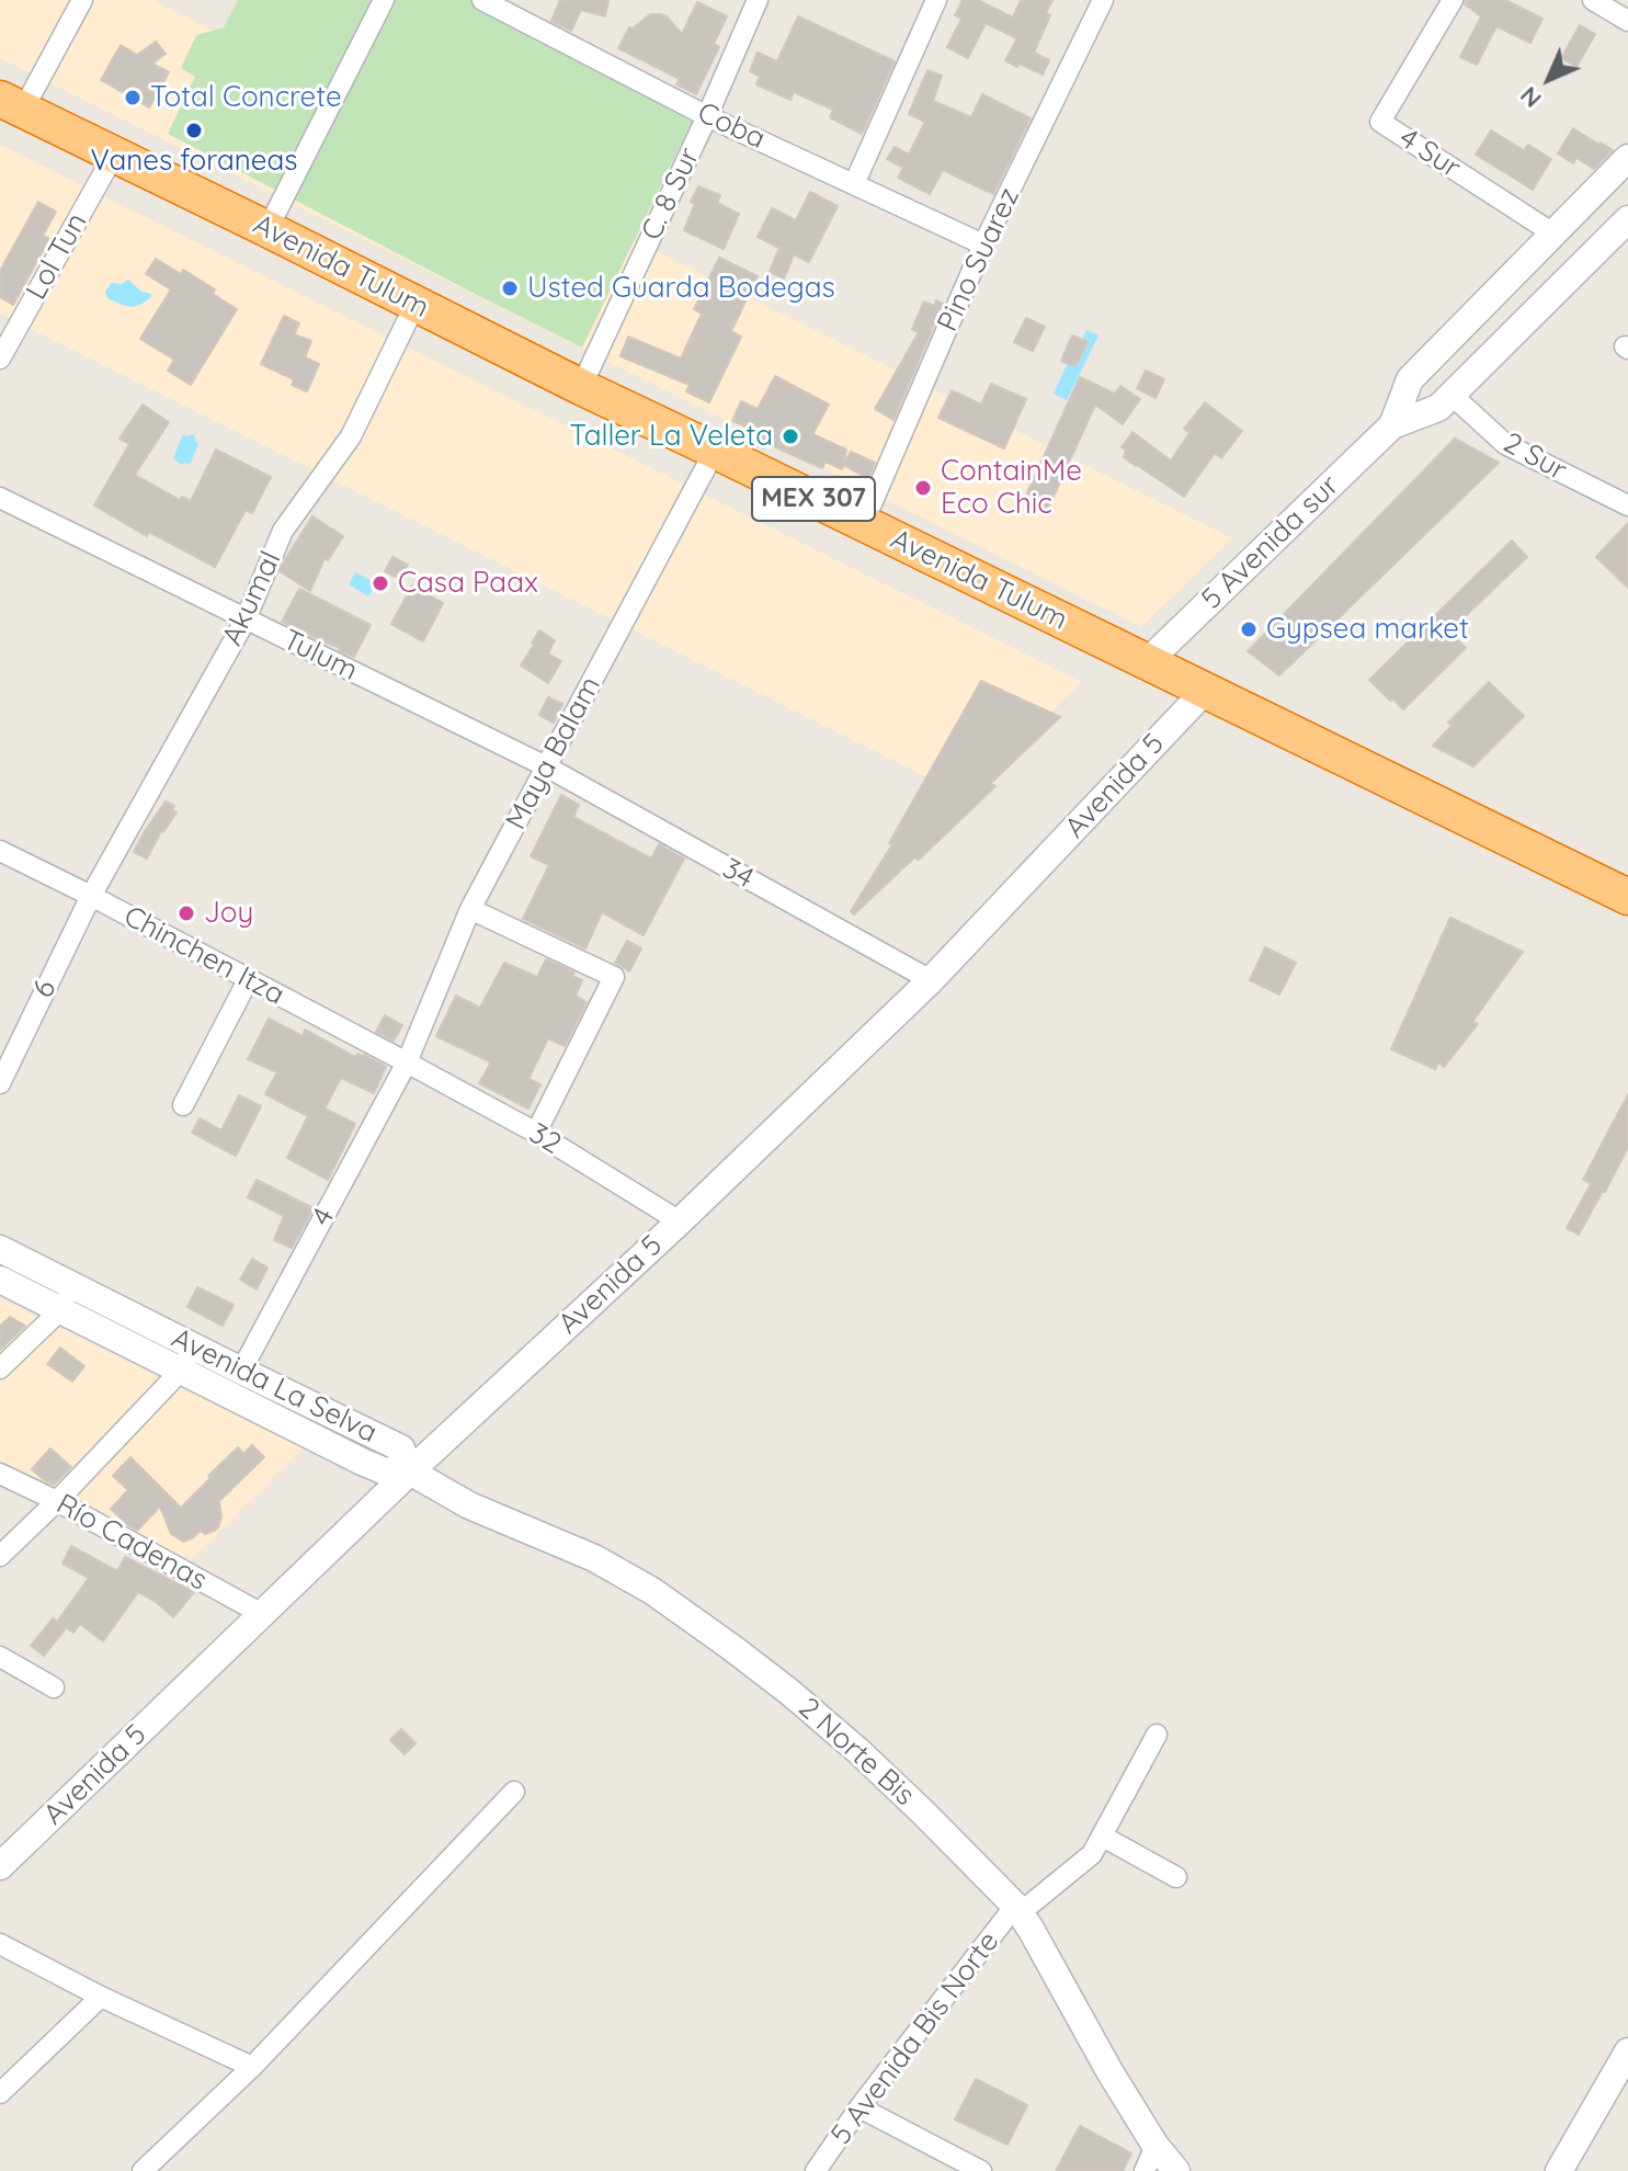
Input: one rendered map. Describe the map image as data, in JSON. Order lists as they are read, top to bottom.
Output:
{
  "streets": {
    "highway": ["Avenida Tulum", "MEX 307"],
    "street": [
      "Coba",
      "4 Sur",
      "C. 8 Sur",
      "Lol Tun",
      "Pino Suarez",
      "2 Sur",
      "5 Avenida sur",
      "Akumal",
      "Tulum",
      "Maya Balam",
      "Avenida 5",
      "34",
      "Chinchen Itza",
      "6",
      "32",
      "4",
      "Avenida La Selva",
      "Río Cadenas",
      "2 Norte Bis",
      "5 Avenida Bis Norte"
    ]
  },
  "crossings": [
    ["Coba", "C. 8 Sur"],
    ["Coba", "Pino Suarez"],
    ["C. 8 Sur", "Avenida Tulum"],
    ["Lol Tun", "Avenida Tulum"],
    ["Pino Suarez", "Avenida Tulum"],
    ["Avenida Tulum", "5 Avenida sur"],
    ["Avenida Tulum", "Akumal"],
    ["Avenida Tulum", "Maya Balam"],
    ["Avenida Tulum", "Avenida 5"],
    ["Akumal", "Tulum"],
    ["Akumal", "Chinchen Itza"],
    ["Akumal", "6"],
    ["Tulum", "Maya Balam"],
    ["Tulum", "34"],
    ["Maya Balam", "34"],
    ["Maya Balam", "Chinchen Itza"],
    ["Maya Balam", "32"],
    ["Maya Balam", "4"],
    ["Avenida 5", "34"],
    ["Avenida 5", "32"],
    ["Avenida 5", "Avenida La Selva"],
    ["Avenida 5", "Río Cadenas"],
    ["Avenida 5", "2 Norte Bis"],
    ["Chinchen Itza", "6"],
    ["Chinchen Itza", "32"],
    ["Chinchen Itza", "4"],
    ["32", "4"],
    ["4", "Avenida La Selva"],
    ["Avenida La Selva", "2 Norte Bis"],
    ["2 Norte Bis", "5 Avenida Bis Norte"]
  ],
  "places": [
    "Total Concrete",
    "Vanes foraneas",
    "Usted Guarda Bodegas",
    "Taller La Veleta",
    "ContainMe Eco Chic",
    "Casa Paax",
    "Gypsea market",
    "Joy"
  ],
  "north": "bottom left"
}
